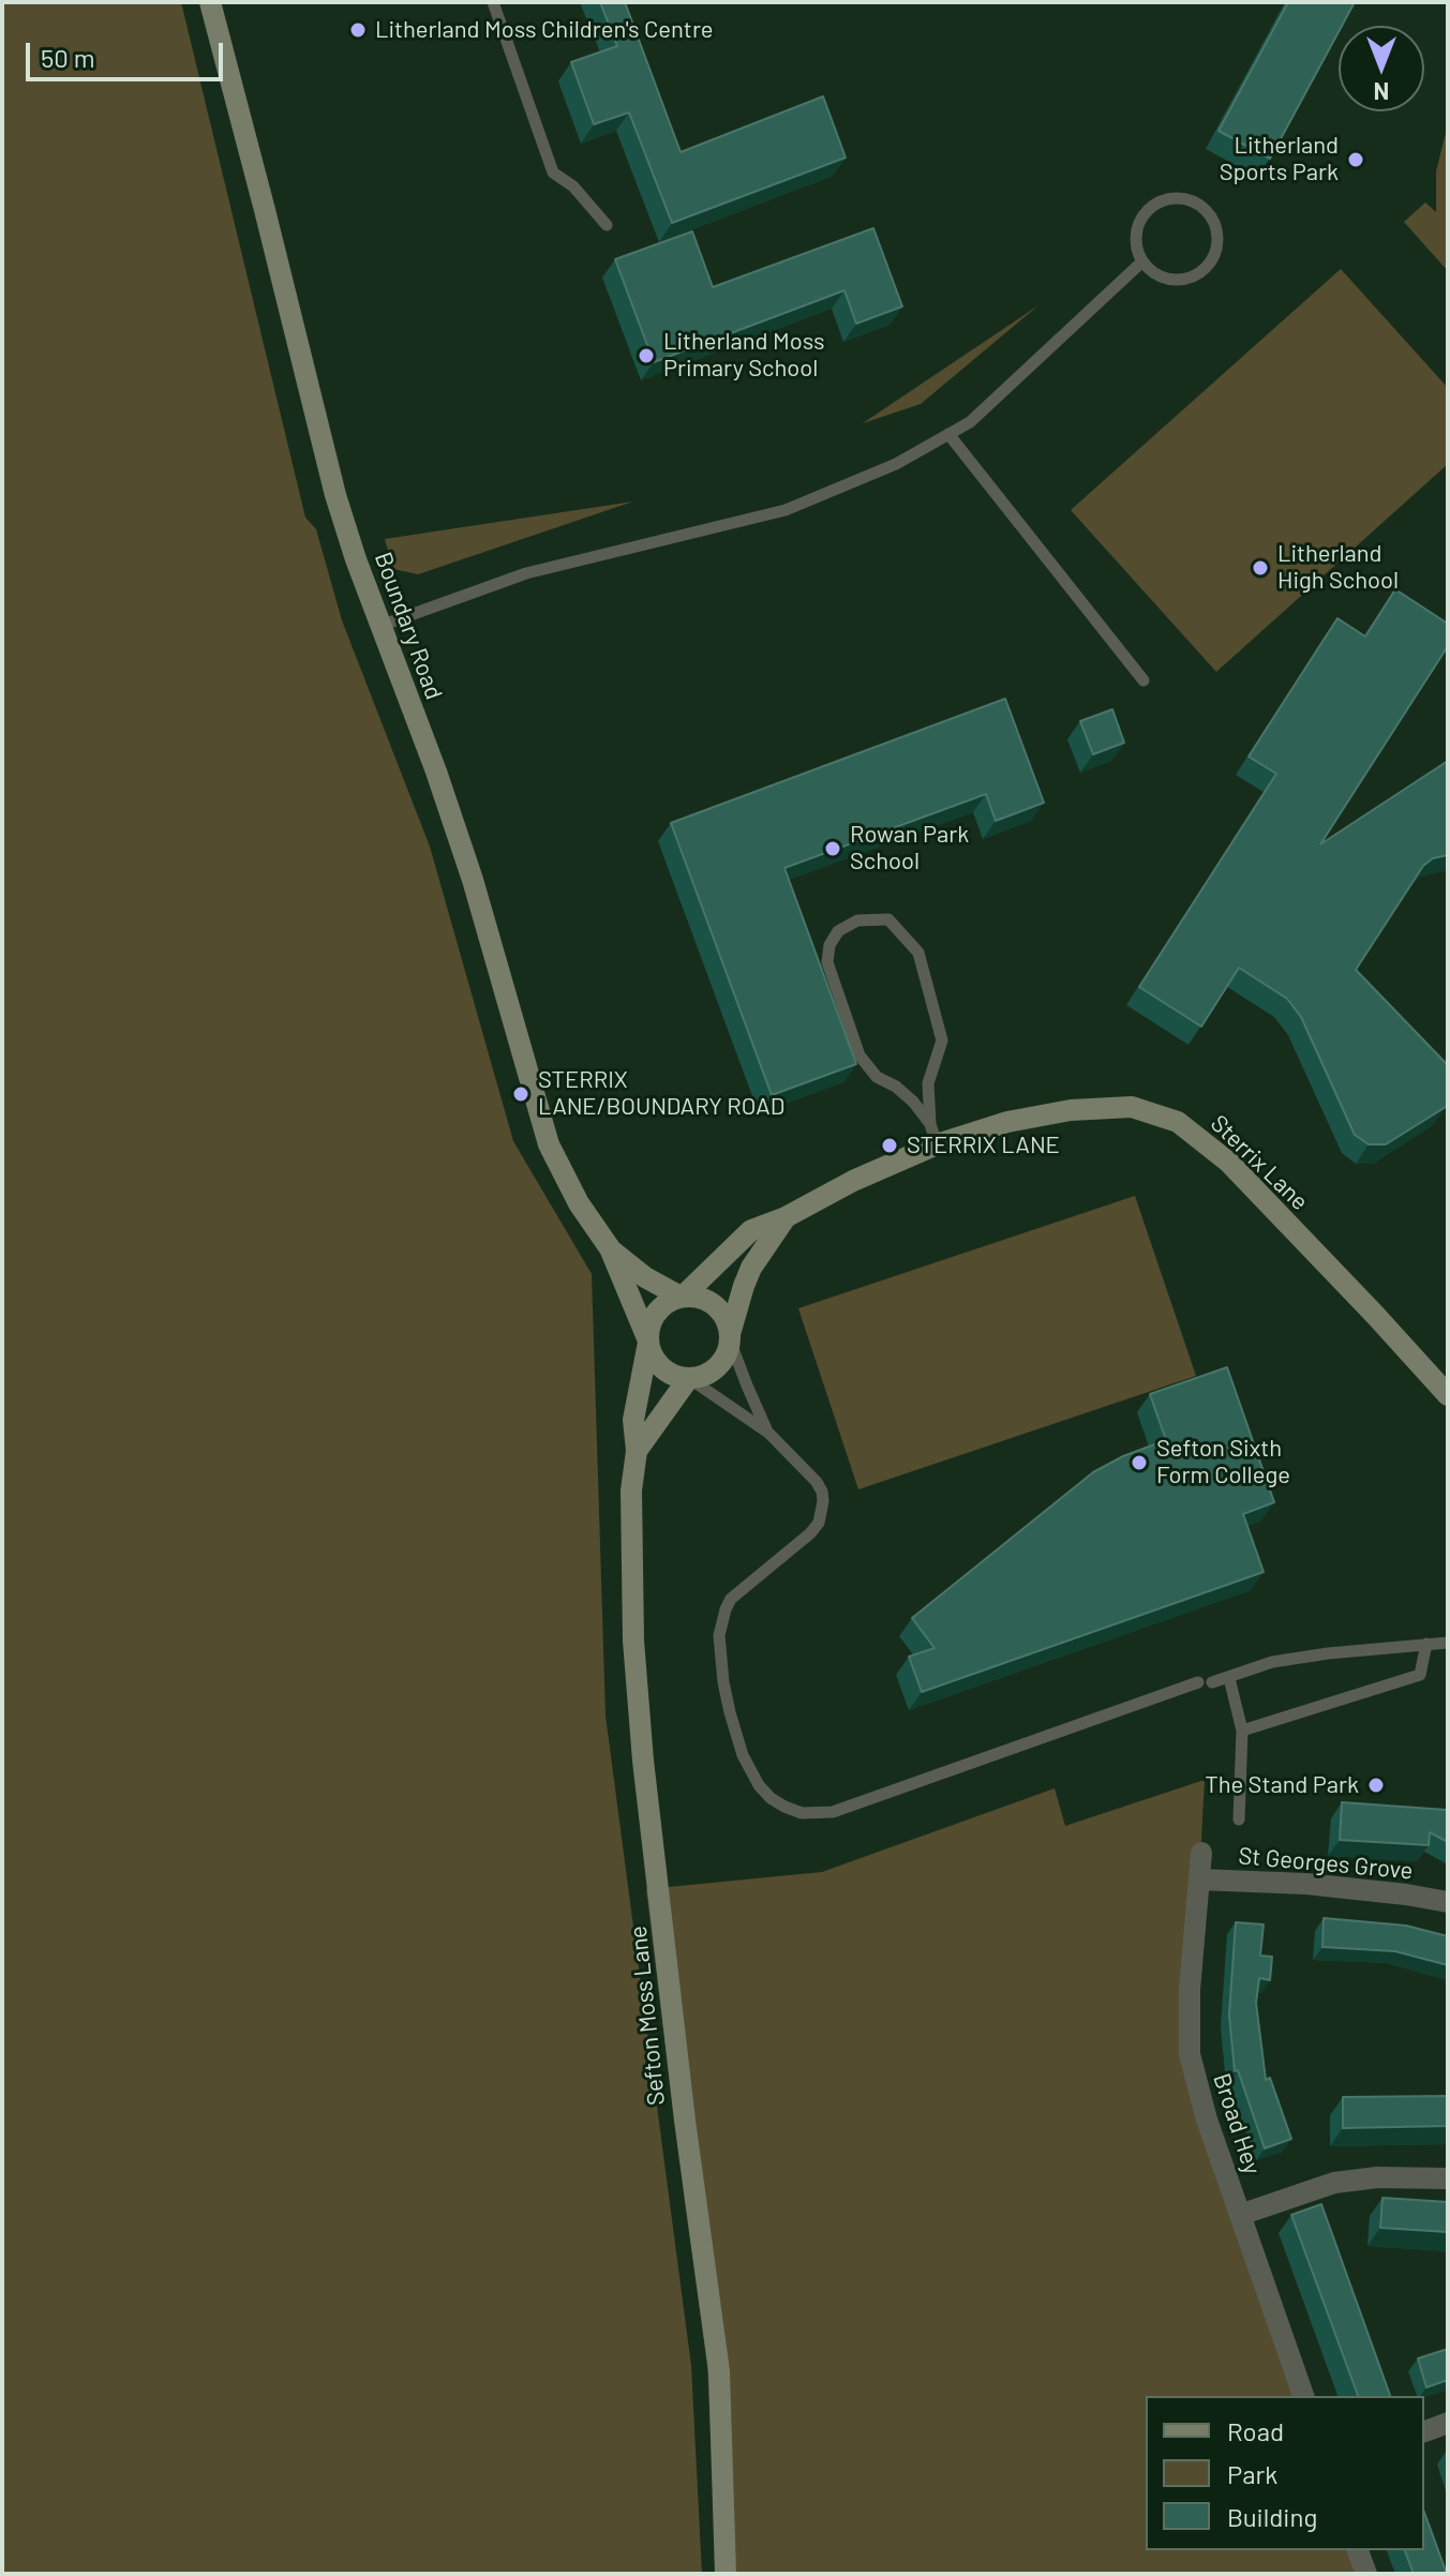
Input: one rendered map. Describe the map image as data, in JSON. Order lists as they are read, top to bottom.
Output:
{
  "streets": {
    "street": [
      "Boundary Road",
      "Sterrix Lane",
      "St Georges Grove",
      "Sefton Moss Lane",
      "Broad Hey"
    ]
  },
  "crossings": [
    ["Boundary Road", "Sterrix Lane"],
    ["Boundary Road", "Sefton Moss Lane"],
    ["Sterrix Lane", "Sefton Moss Lane"],
    ["St Georges Grove", "Broad Hey"]
  ],
  "places": [
    "Litherland Moss Children's Centre",
    "Litherland Sports Park",
    "Litherland Moss Primary School",
    "Litherland High School",
    "Rowan Park School",
    "STERRIX LANE/BOUNDARY ROAD",
    "STERRIX LANE",
    "Sefton Sixth Form College",
    "The Stand Park"
  ],
  "legend": ["Road", "Park", "Building"],
  "scale_bar": "50 m",
  "north": "bottom"
}
